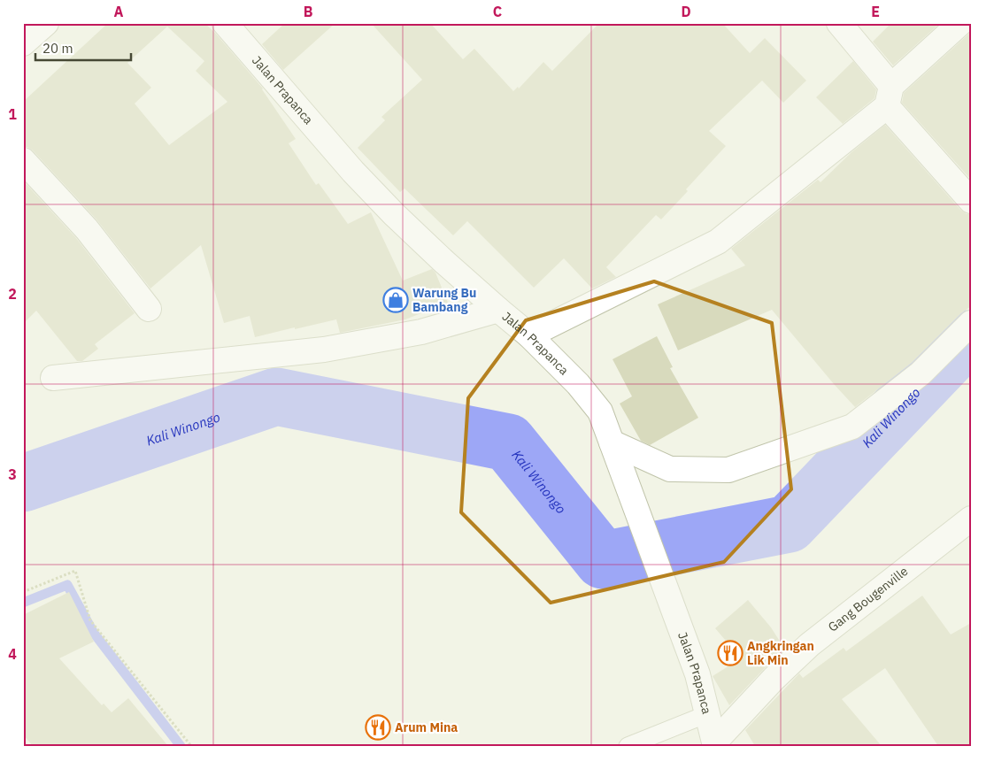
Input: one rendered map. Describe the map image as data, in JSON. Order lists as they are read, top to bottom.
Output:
{
  "streets": {
    "street": ["Jalan Prapanca", "Gang Bougenville"]
  },
  "crossings": [
    ["Jalan Prapanca", "Gang Bougenville"]
  ],
  "water": ["Kali Winongo"],
  "places": {
    "shop": ["Warung Bu Bambang"],
    "restaurant": ["Angkringan Lik Min", "Arum Mina"]
  },
  "scale_bar": "20 m",
  "grid": {
    "columns": [
      "A",
      "B",
      "C",
      "D",
      "E"
    ],
    "rows": [
      "1",
      "2",
      "3",
      "4"
    ]
  }
}
